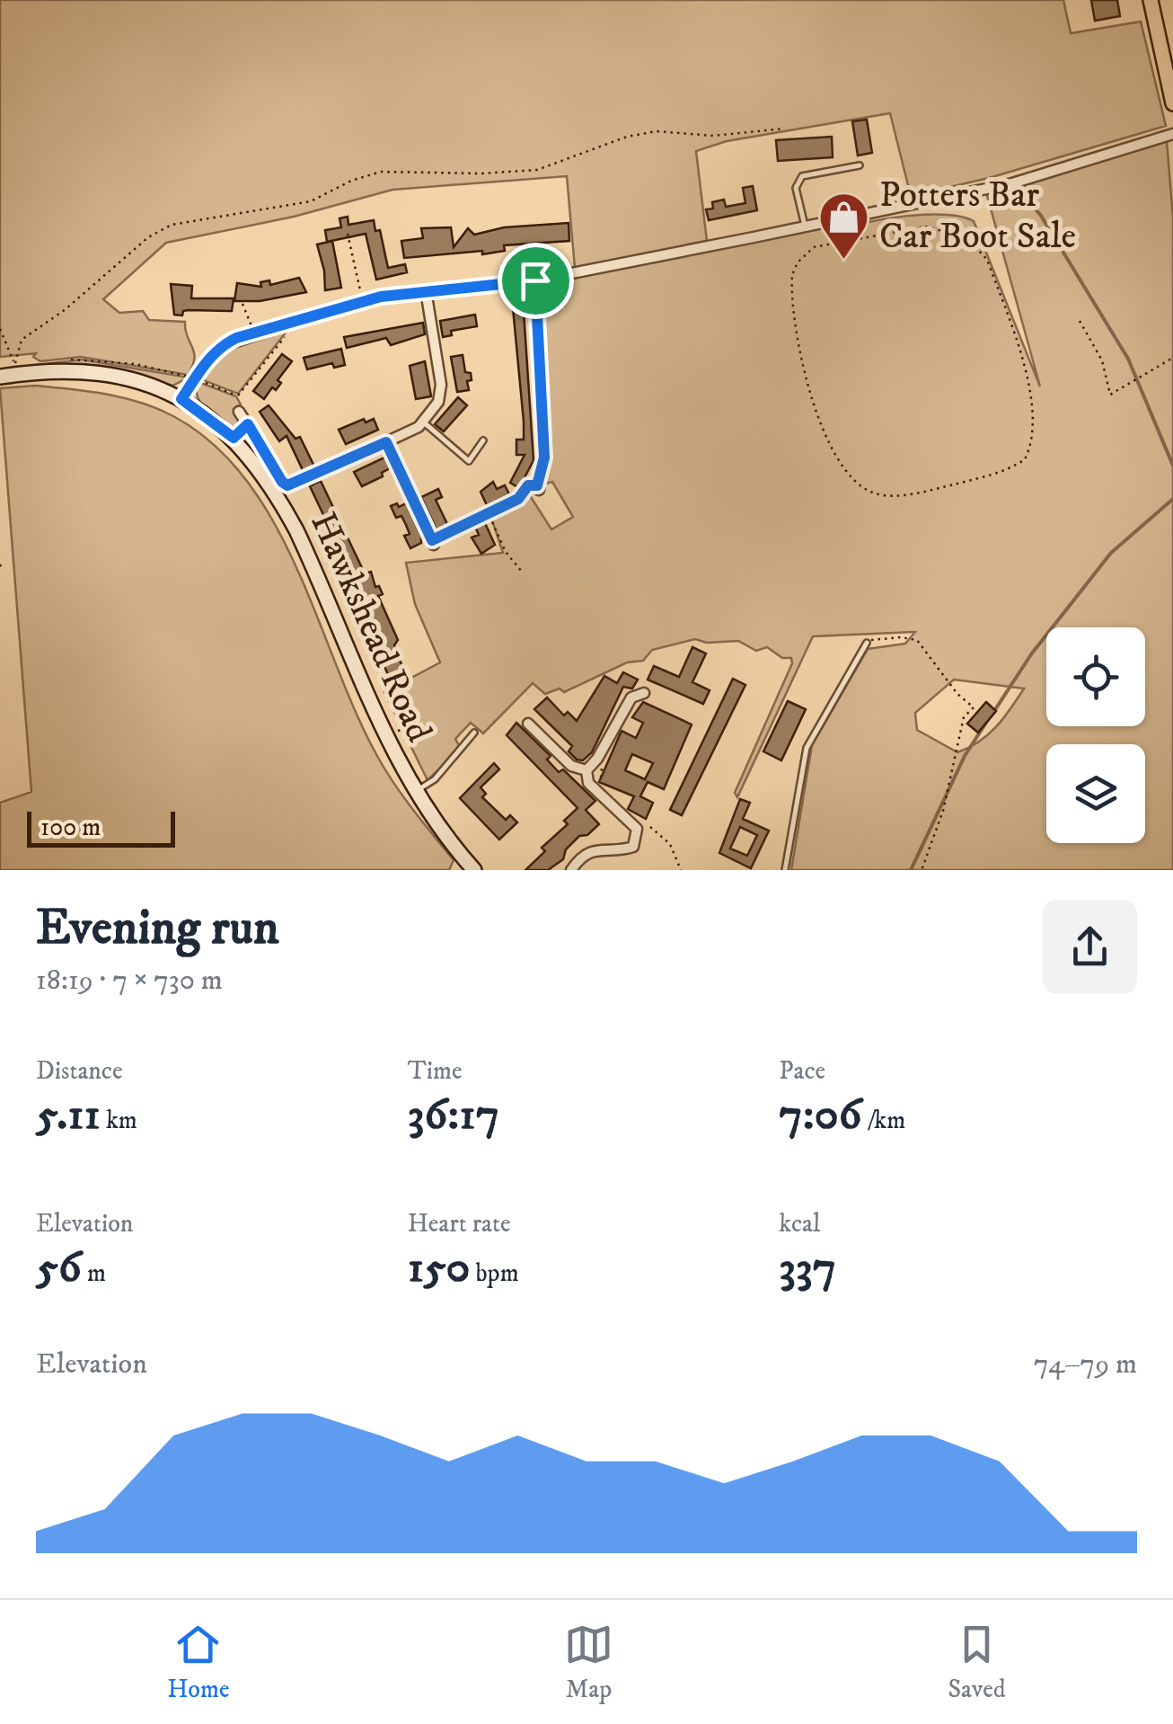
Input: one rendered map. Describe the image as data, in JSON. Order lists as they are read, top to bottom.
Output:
{
  "streets": {
    "street": ["Hawkshead Road"]
  },
  "places": {
    "shop": ["Potters Bar Car Boot Sale"]
  },
  "scale_bar": "100 m",
  "page": {
    "scale": "100 m",
    "heading": ["Evening run", "18:19 · 7 × 730 m"],
    "stats": [
      ["Distance", "5.11 km"],
      ["Time", "36:17"],
      ["Pace", "7:06 /km"],
      ["Elevation", "56 m"],
      ["Heart rate", "150 bpm"],
      ["kcal", "337"]
    ],
    "chart": ["Elevation", "74–79 m"],
    "tabs": ["Home", "Map", "Saved"]
  }
}
